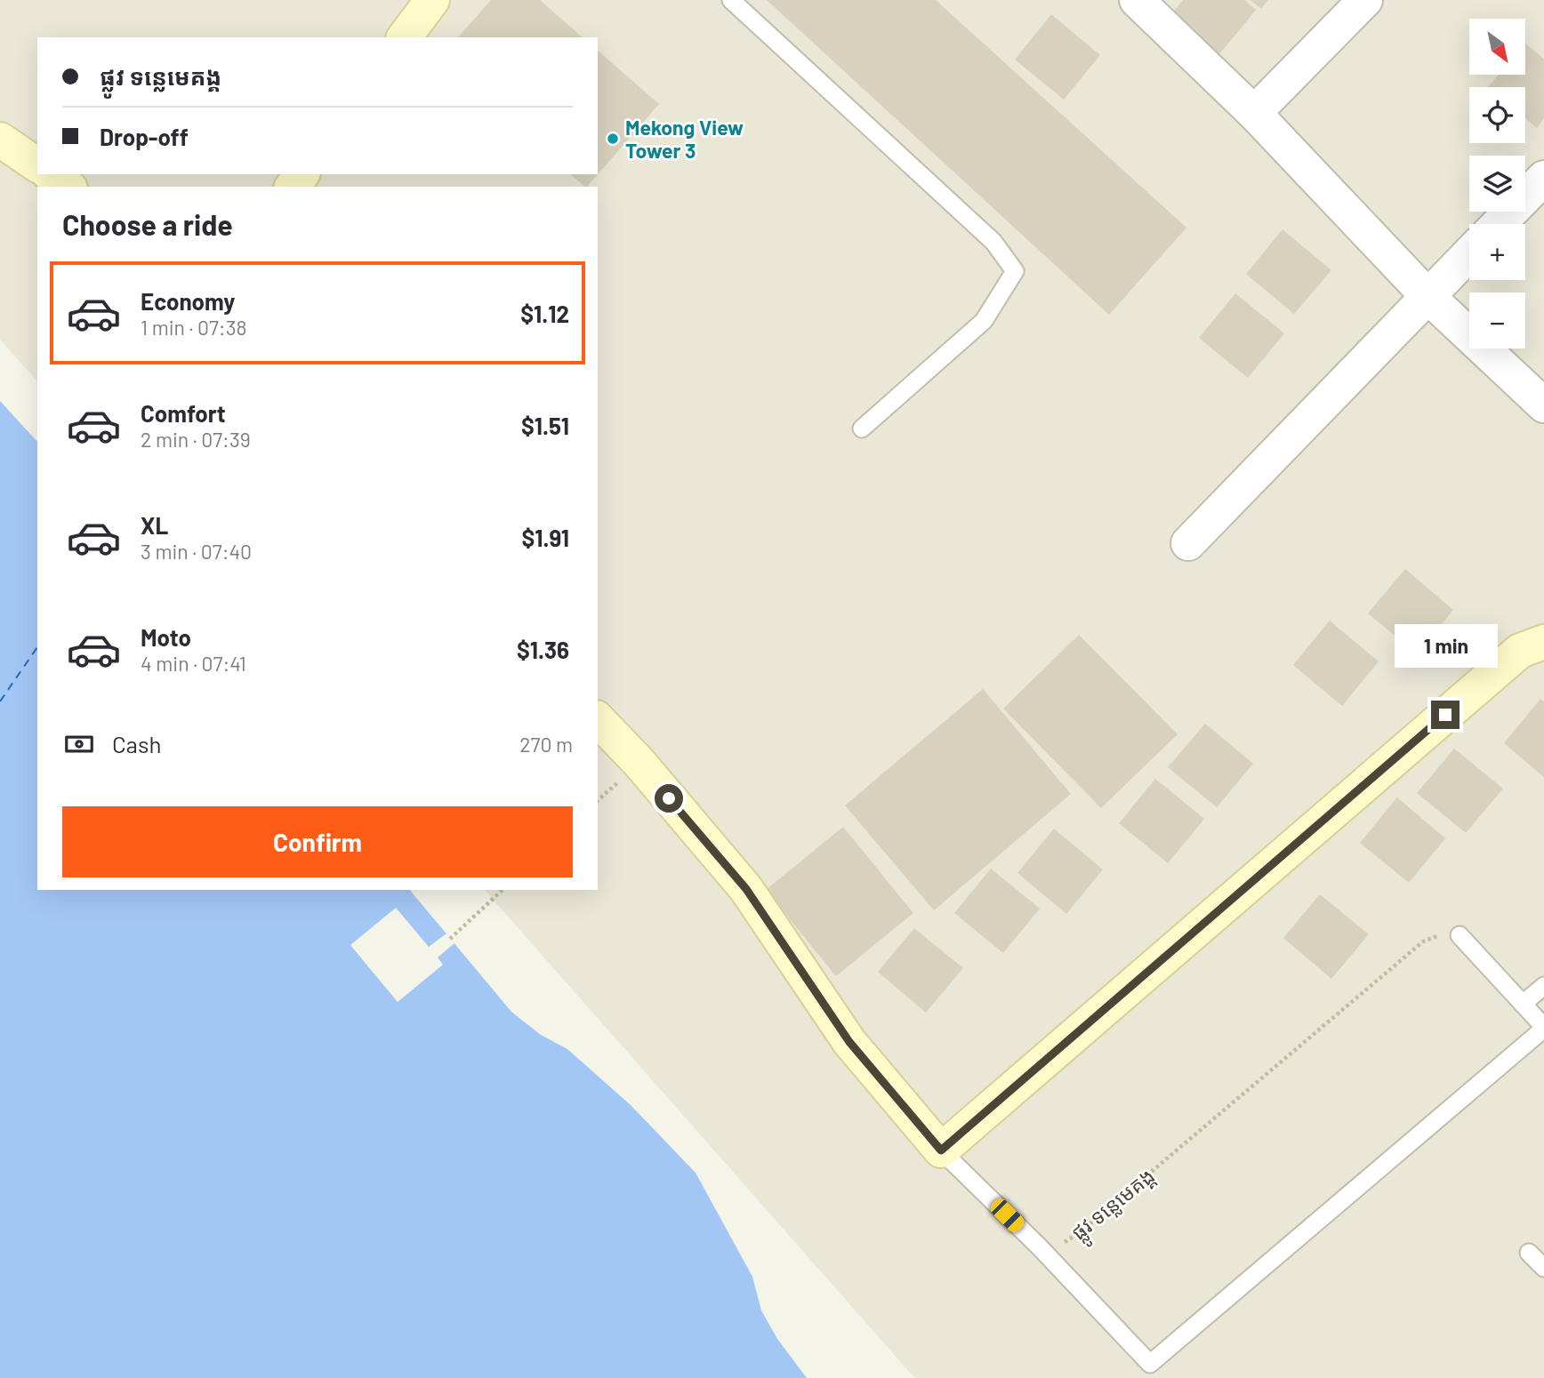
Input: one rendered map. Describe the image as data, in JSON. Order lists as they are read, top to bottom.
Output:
{
  "streets": {
    "path": ["ផ្លូវ ទន្លេមេគង្គ"]
  },
  "places": ["Mekong View Tower 3"],
  "north": "bottom right",
  "page": {
    "map_buttons": ["+", "−"],
    "banner": ["ផ្លូវ ទន្លេមេគង្គ", "Drop-off"],
    "heading": "Choose a ride",
    "list": [
      {
        "name": "Economy",
        "note": "1 min · 07:38",
        "value": "$1.12"
      },
      {
        "name": "Comfort",
        "note": "2 min · 07:39",
        "value": "$1.51"
      },
      {
        "name": "XL",
        "note": "3 min · 07:40",
        "value": "$1.91"
      },
      {
        "name": "Moto",
        "note": "4 min · 07:41",
        "value": "$1.36"
      }
    ],
    "bubble": "1 min",
    "pay": ["Cash", "270 m"],
    "buttons": "Confirm"
  }
}
